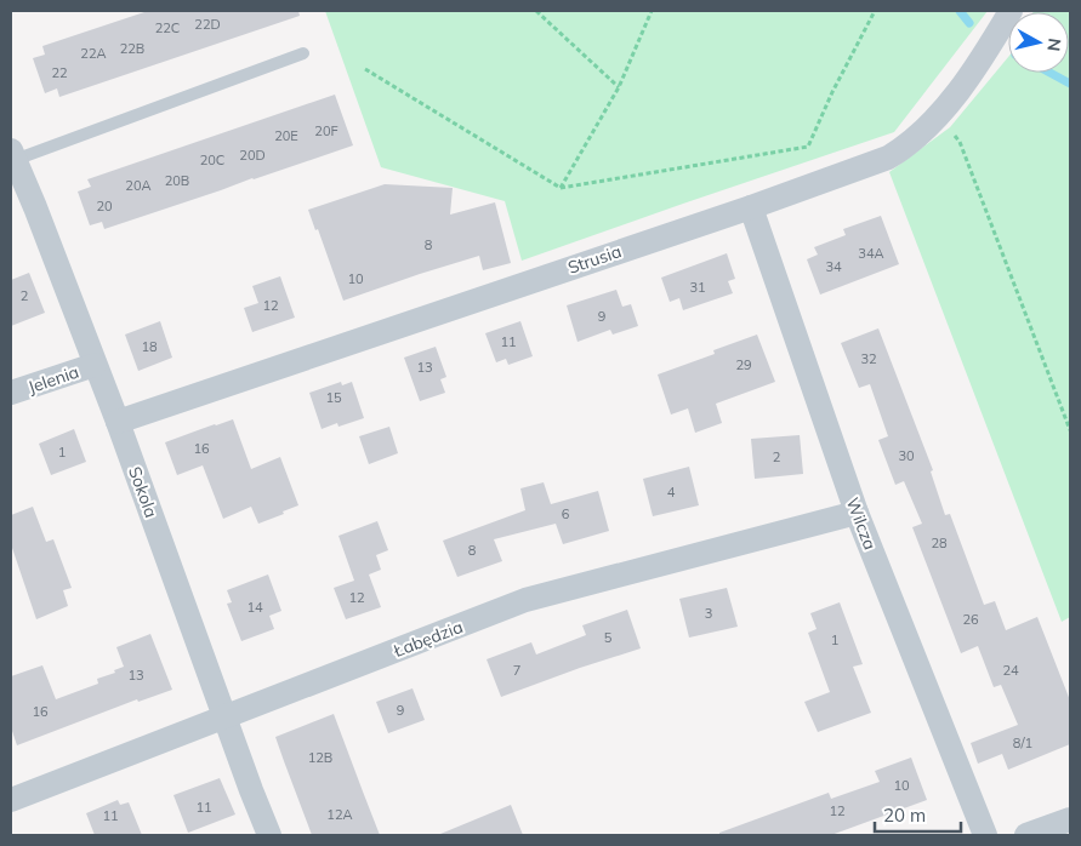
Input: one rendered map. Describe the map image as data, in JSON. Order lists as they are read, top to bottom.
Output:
{
  "streets": {
    "street": [
      "Strusia",
      "Jelenia",
      "Sokola",
      "Wilcza",
      "Łabędzia"
    ]
  },
  "crossings": [
    ["Strusia", "Sokola"],
    ["Strusia", "Wilcza"],
    ["Jelenia", "Sokola"],
    ["Sokola", "Łabędzia"],
    ["Wilcza", "Łabędzia"]
  ],
  "house_numbers": [
    "22D",
    "22C",
    "22B",
    "22A",
    "22",
    "20F",
    "20E",
    "20D",
    "20C",
    "20B",
    "20A",
    "20",
    "8",
    "34A",
    "34",
    "10",
    "31",
    "2",
    "12",
    "9",
    "11",
    "18",
    "32",
    "29",
    "13",
    "15",
    "16",
    "1",
    "30",
    "2",
    "4",
    "6",
    "28",
    "8",
    "12",
    "14",
    "3",
    "26",
    "5",
    "1",
    "7",
    "24",
    "13",
    "9",
    "16",
    "8/1",
    "12B",
    "10",
    "11",
    "12",
    "12A",
    "11"
  ],
  "scale_bar": "20 m",
  "north": "right"
}
